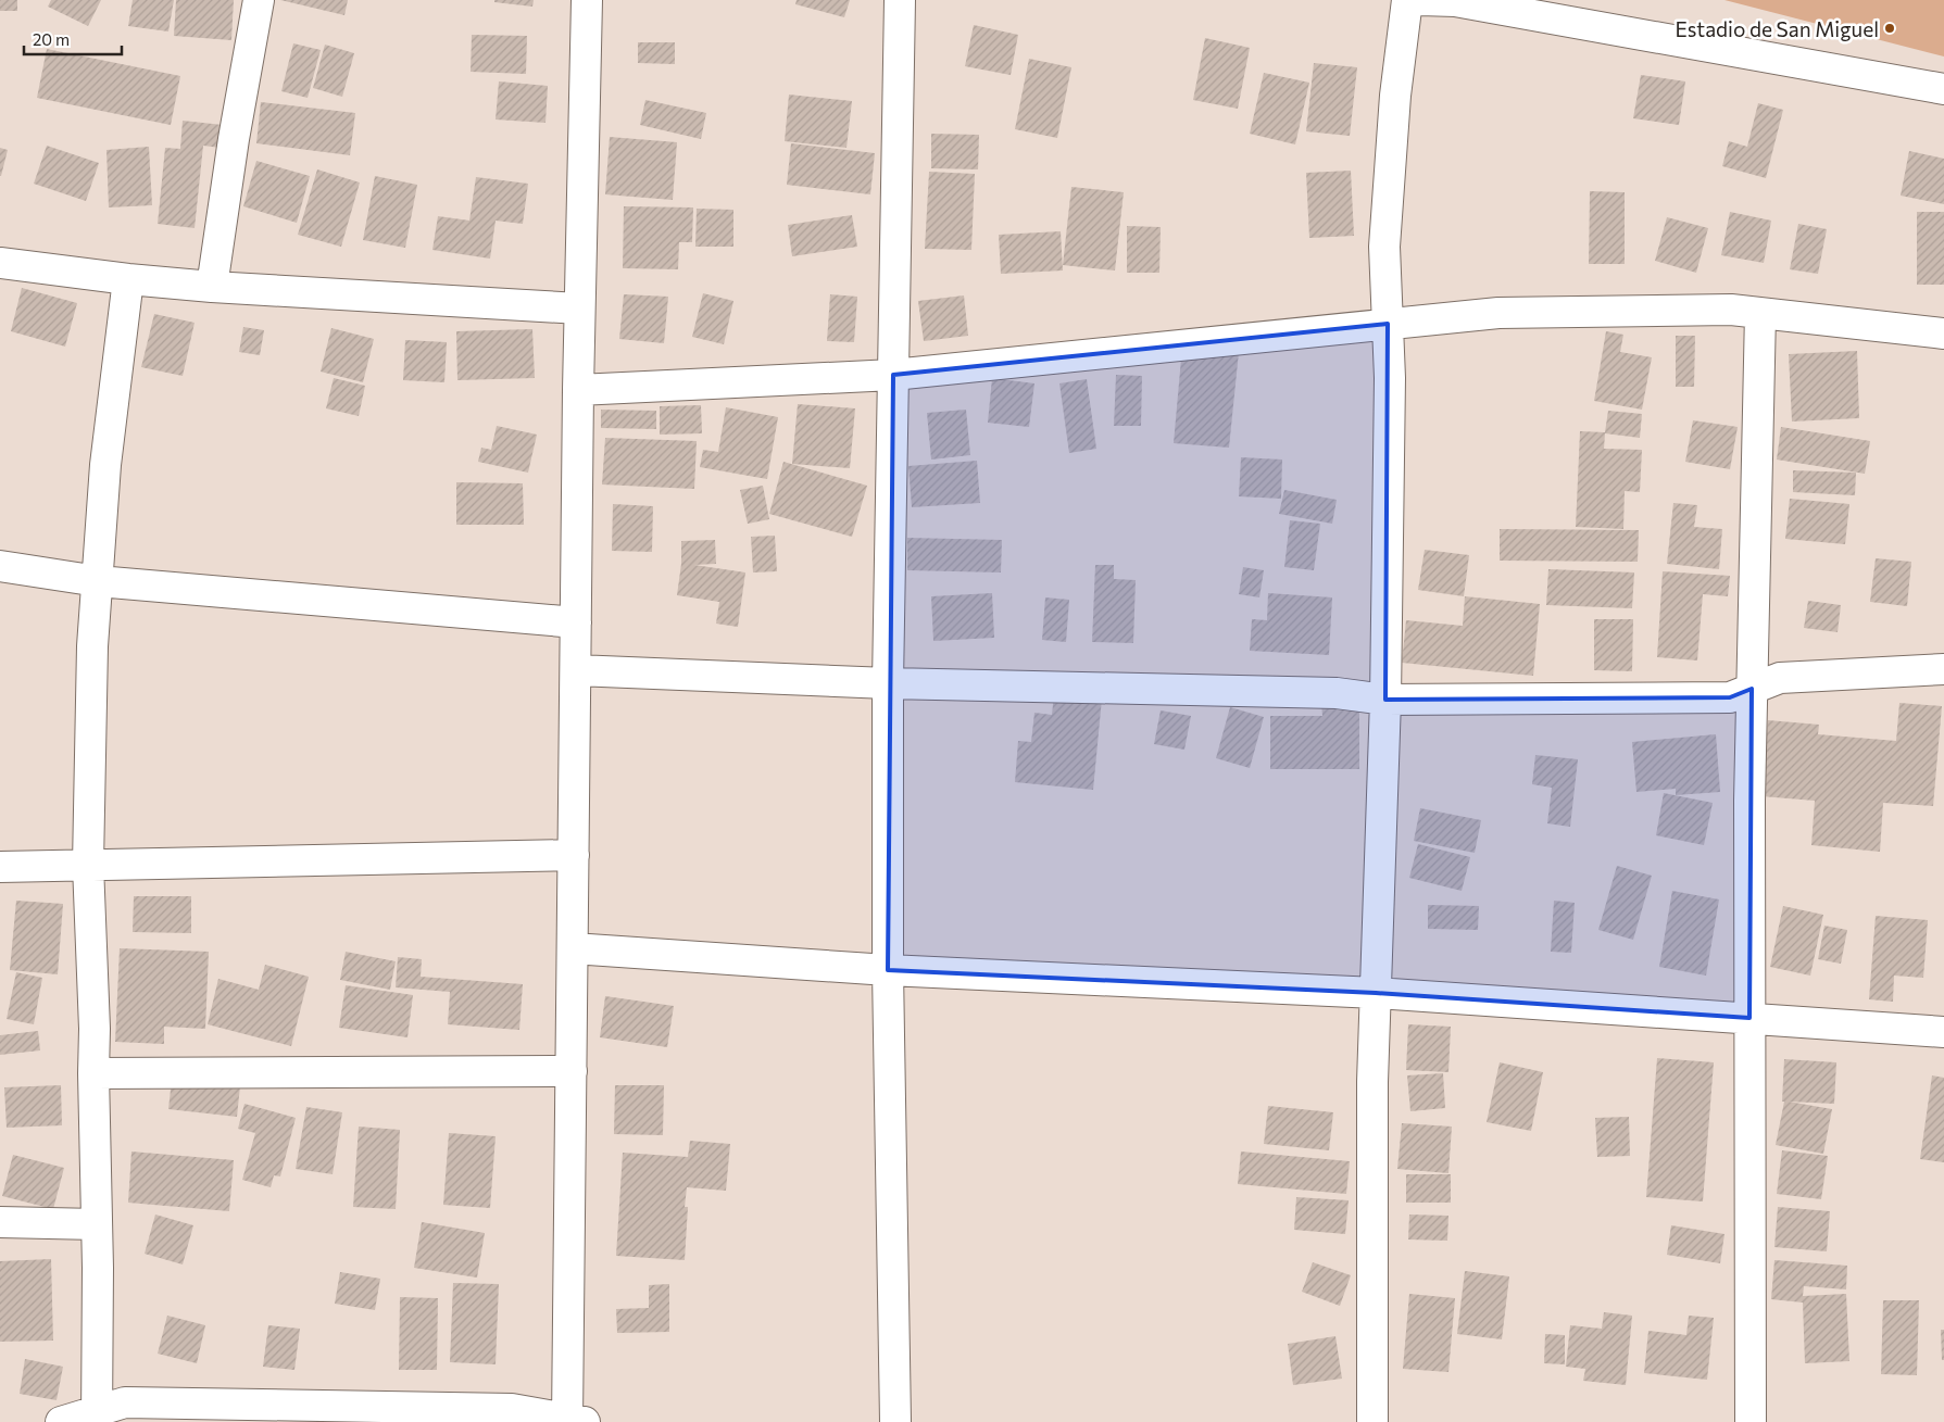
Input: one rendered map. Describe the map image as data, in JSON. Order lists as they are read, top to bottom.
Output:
{
  "places": ["Estadio de San Miguel"],
  "scale_bar": "20 m"
}
